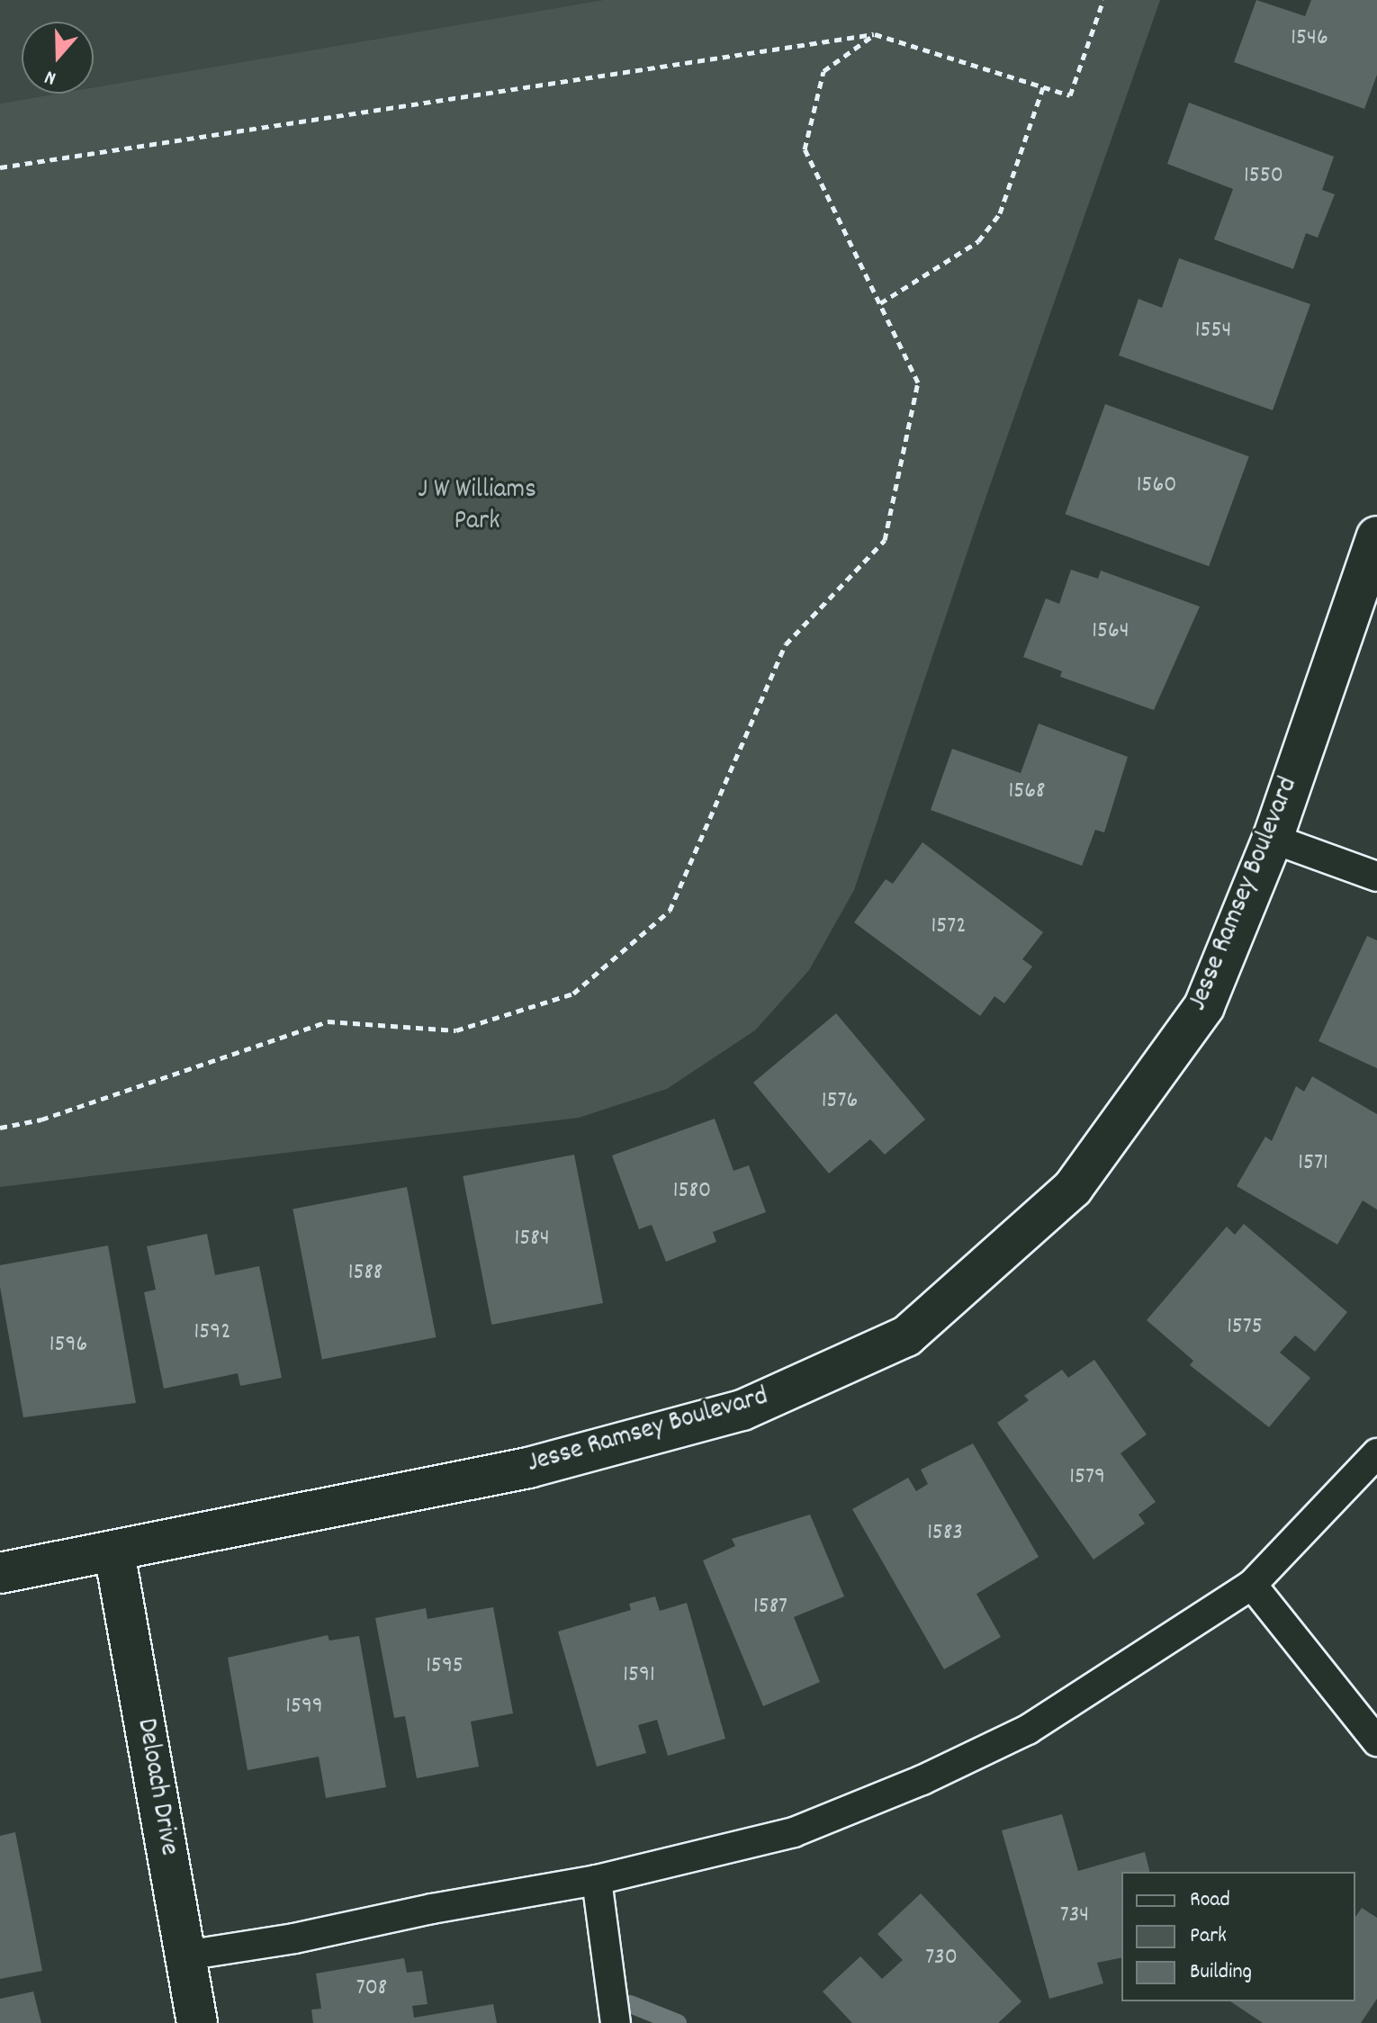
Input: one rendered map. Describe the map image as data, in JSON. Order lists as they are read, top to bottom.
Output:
{
  "streets": {
    "street": ["Jesse Ramsey Boulevard", "Deloach Drive"]
  },
  "crossings": [
    ["Jesse Ramsey Boulevard", "Deloach Drive"]
  ],
  "parks": ["J W Williams Park"],
  "house_numbers": [
    "1546",
    "1550",
    "1554",
    "1560",
    "1564",
    "1568",
    "1572",
    "1576",
    "1571",
    "1580",
    "1584",
    "1588",
    "1575",
    "1592",
    "1596",
    "1579",
    "1583",
    "1587",
    "1595",
    "1591",
    "1599",
    "734",
    "730",
    "708"
  ],
  "legend": ["Road", "Park", "Building"],
  "north": "bottom"
}
